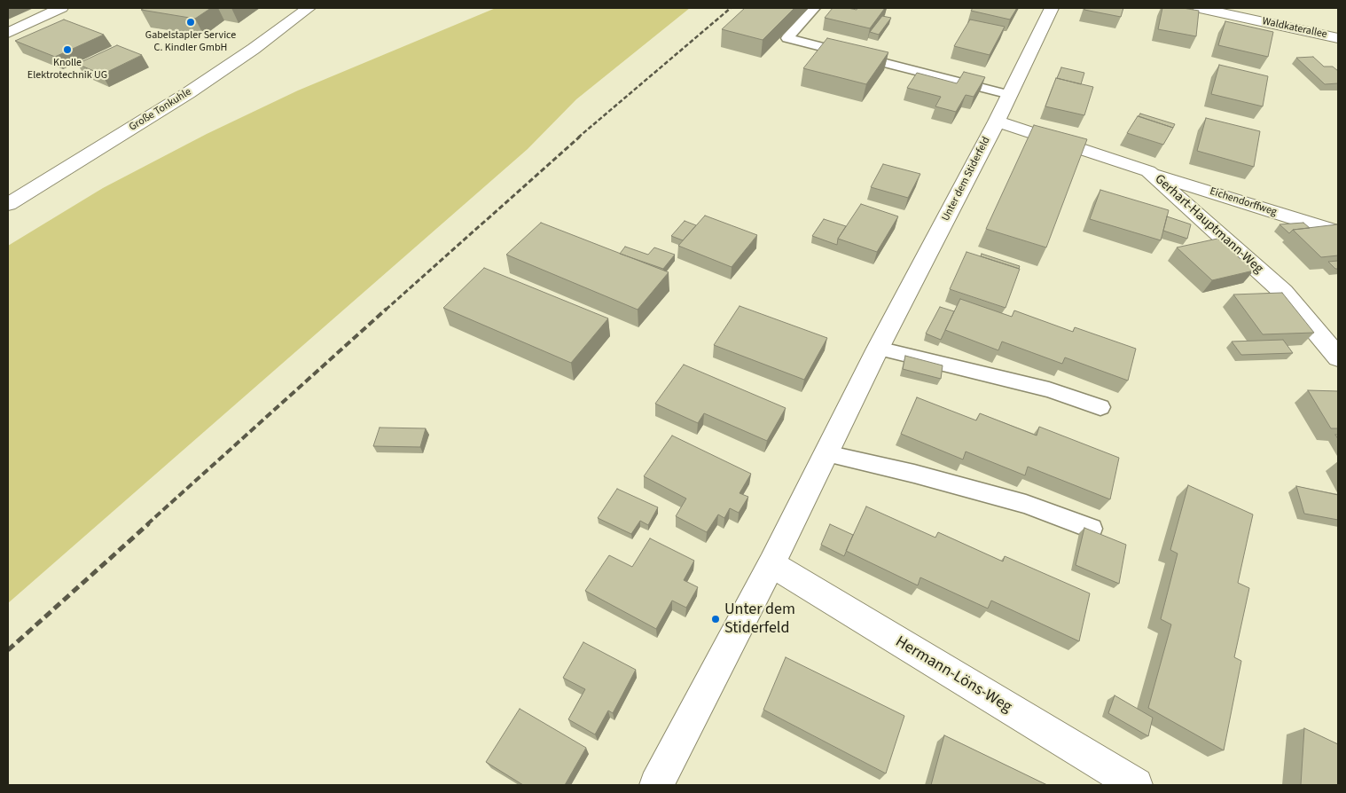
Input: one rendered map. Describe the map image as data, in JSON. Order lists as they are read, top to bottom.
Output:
{
  "streets": {
    "street": [
      "Waldkaterallee",
      "Große Tonkuhle",
      "Unter dem Stiderfeld",
      "Eichendorffweg",
      "Gerhart-Hauptmann-Weg",
      "Hermann-Löns-Weg"
    ]
  },
  "crossings": [
    ["Unter dem Stiderfeld", "Gerhart-Hauptmann-Weg"],
    ["Unter dem Stiderfeld", "Hermann-Löns-Weg"],
    ["Eichendorffweg", "Gerhart-Hauptmann-Weg"]
  ],
  "places": ["Gabelstapler Service C. Kindler GmbH", "Knolle Elektrotechnik UG", "Unter dem Stiderfeld"]
}
